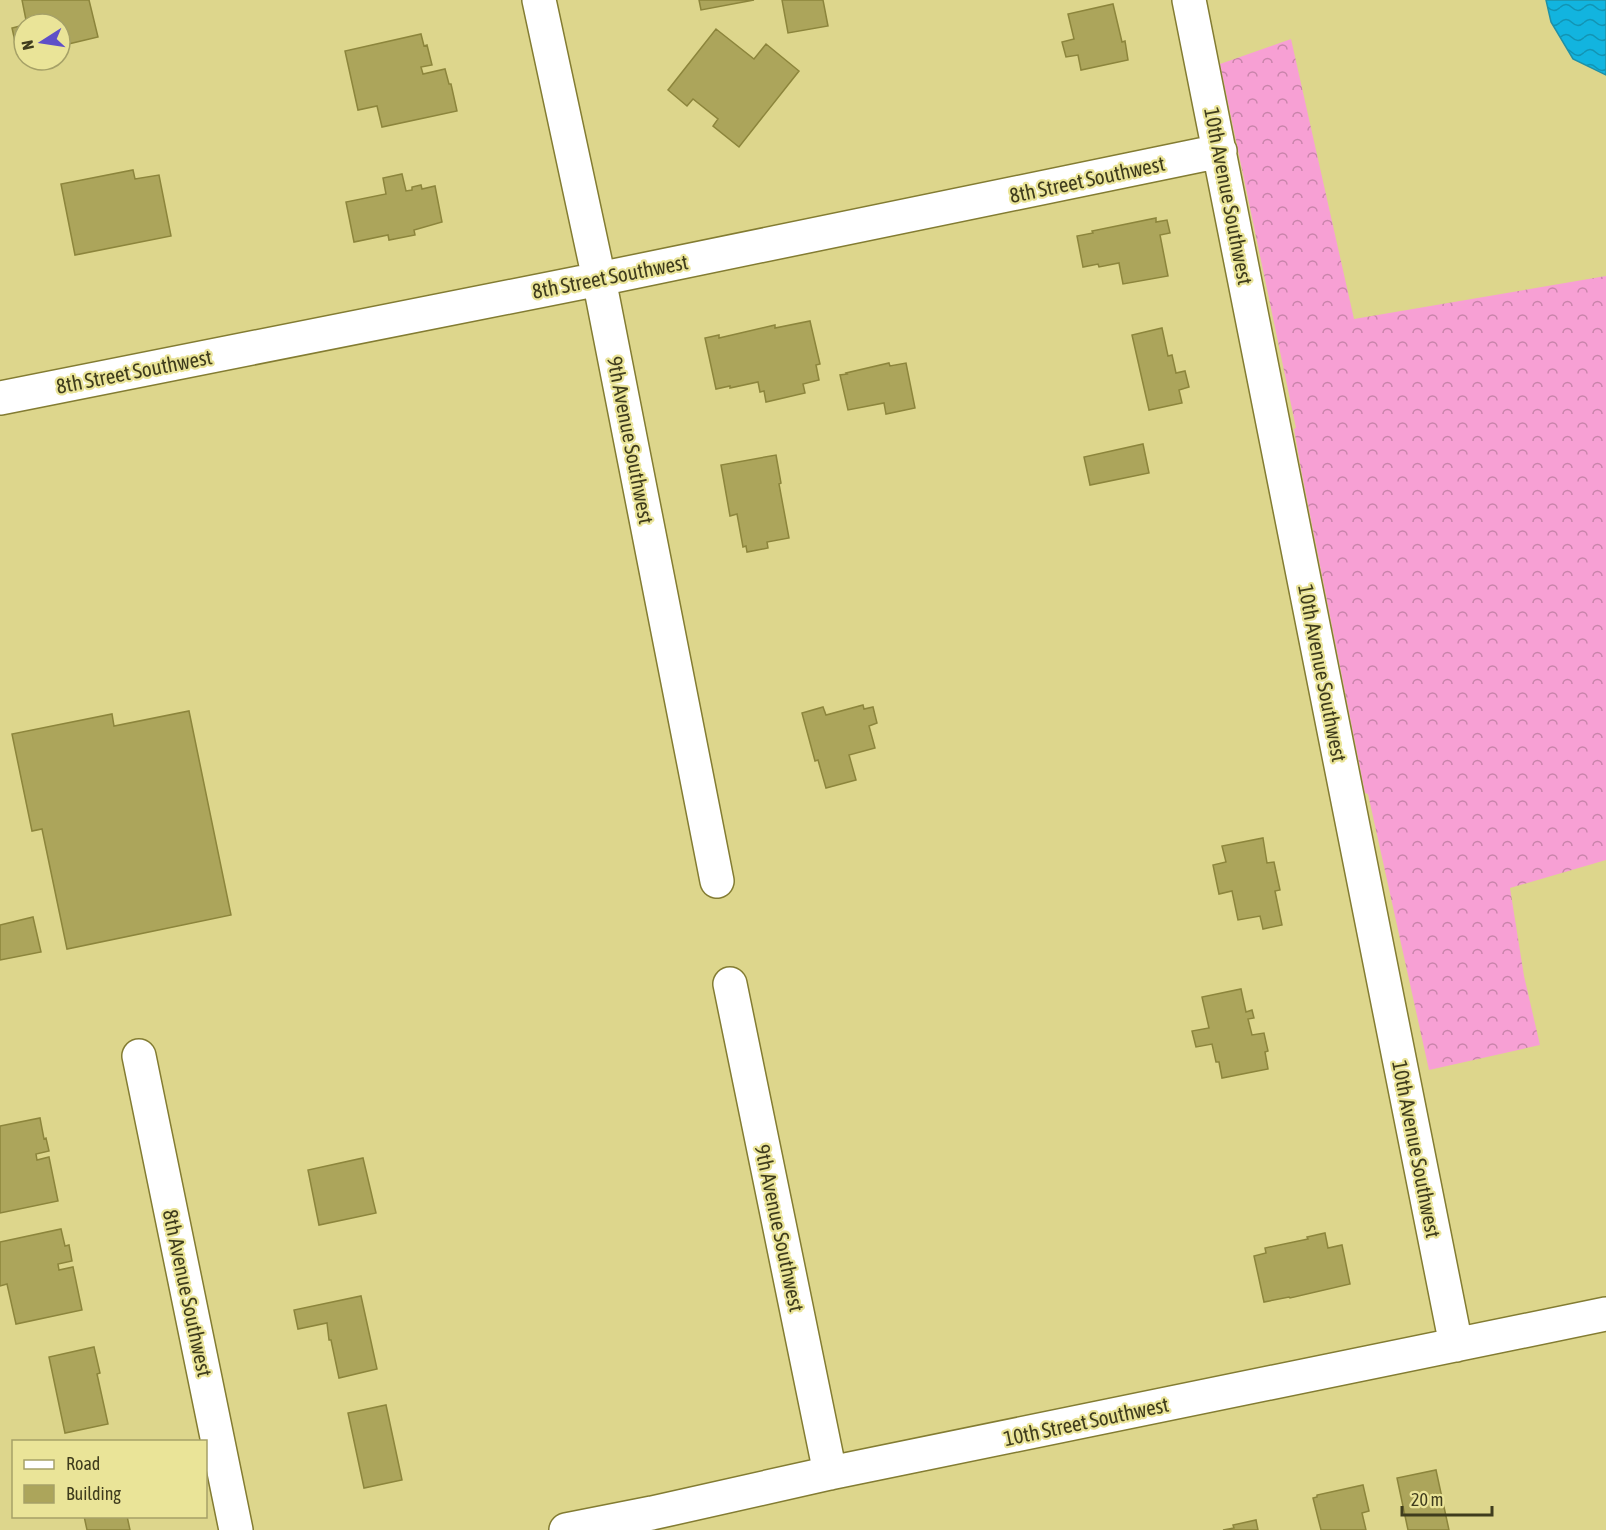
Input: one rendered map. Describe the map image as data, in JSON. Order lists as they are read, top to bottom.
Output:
{
  "streets": {
    "street": [
      "8th Street Southwest",
      "10th Avenue Southwest",
      "9th Avenue Southwest",
      "8th Avenue Southwest",
      "10th Street Southwest"
    ]
  },
  "crossings": [
    ["8th Street Southwest", "10th Avenue Southwest"],
    ["8th Street Southwest", "9th Avenue Southwest"],
    ["10th Avenue Southwest", "10th Street Southwest"],
    ["9th Avenue Southwest", "10th Street Southwest"]
  ],
  "legend": ["Road", "Building"],
  "scale_bar": "20 m",
  "north": "left"
}
